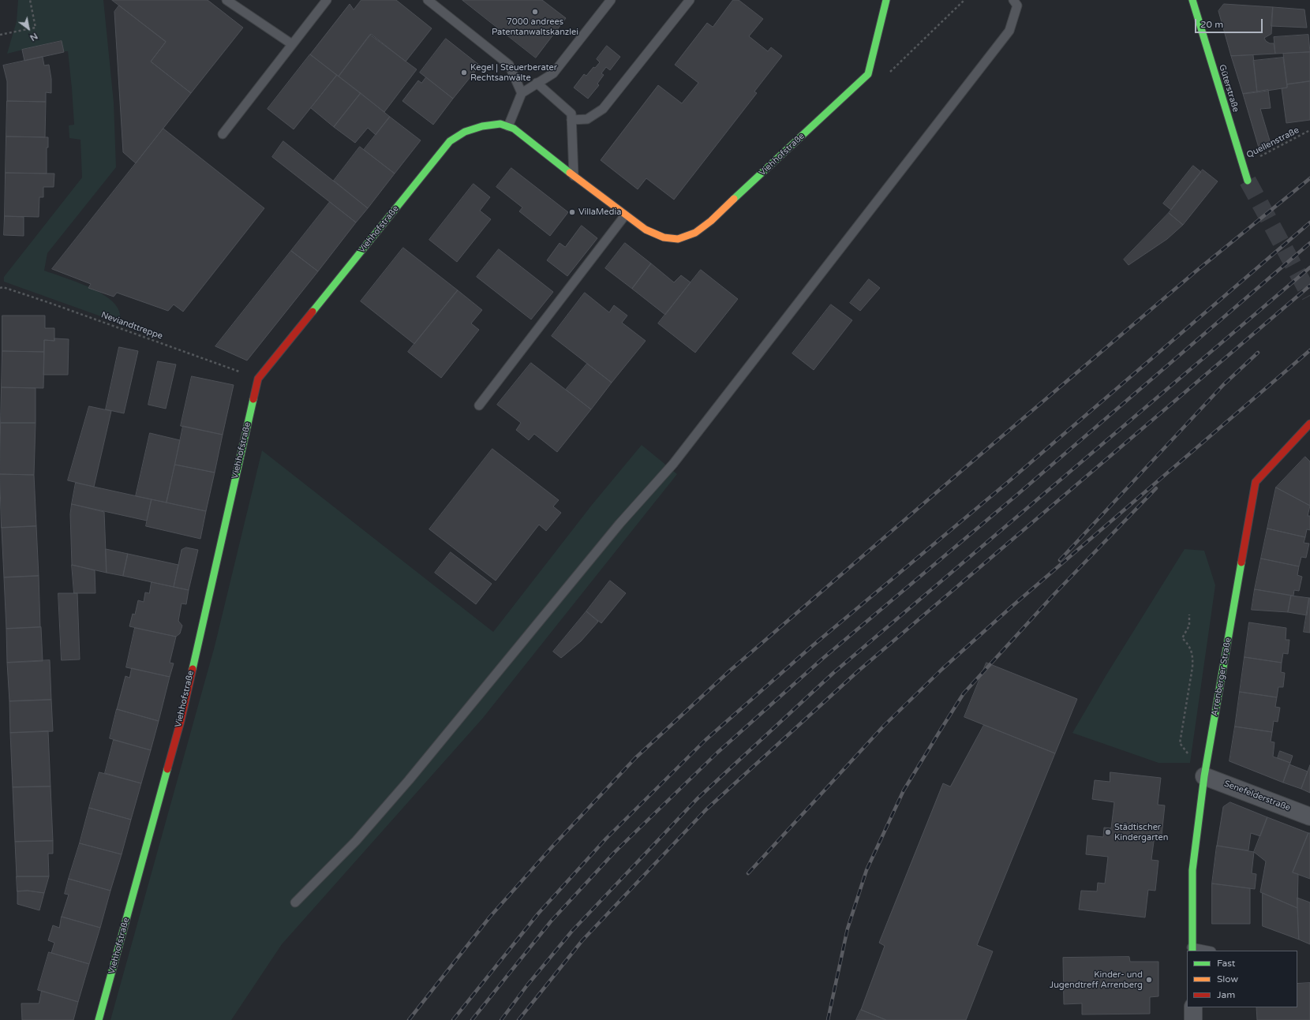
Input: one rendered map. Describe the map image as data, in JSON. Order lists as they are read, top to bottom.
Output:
{
  "streets": {
    "street": [
      "Güterstraße",
      "Viehhofstraße",
      "Arrenberger Straße",
      "Senefelderstraße"
    ],
    "path": ["Quellenstraße", "Neviandttreppe"]
  },
  "crossings": [
    ["Güterstraße", "Quellenstraße"],
    ["Viehhofstraße", "Neviandttreppe"],
    ["Arrenberger Straße", "Senefelderstraße"]
  ],
  "places": [
    "7000 andrees Patentanwaltskanzlei",
    "Kegel | Steuerberater Rechtsanwälte",
    "VillaMedia",
    "Städtischer Kindergarten",
    "Kinder- und Jugendtreff Arrenberg"
  ],
  "legend": ["Fast", "Slow", "Jam"],
  "scale_bar": "20 m",
  "north": "bottom right"
}
